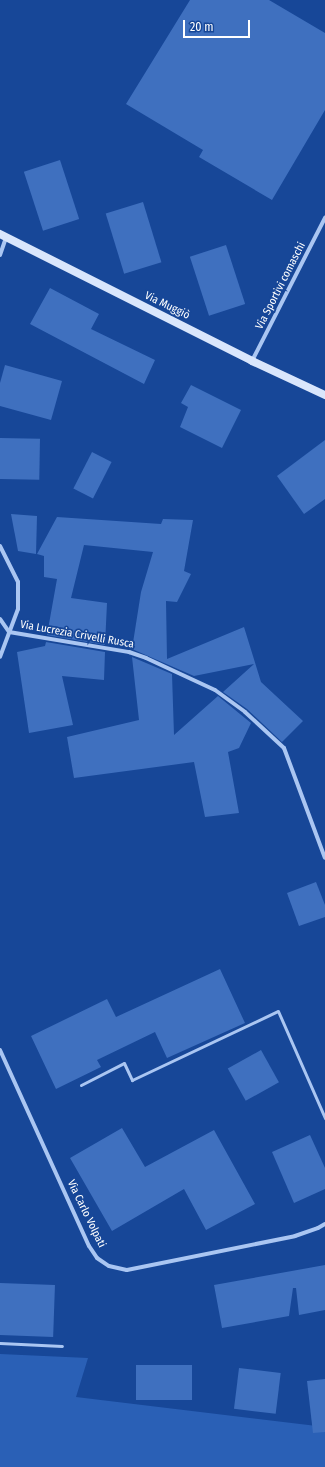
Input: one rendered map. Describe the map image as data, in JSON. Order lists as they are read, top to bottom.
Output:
{
  "streets": {
    "street": [
      "Via Sportivi comaschi",
      "Via Muggiò",
      "Via Lucrezia Crivelli Rusca",
      "Via Carlo Volpati"
    ]
  },
  "crossings": [
    ["Via Sportivi comaschi", "Via Muggiò"]
  ],
  "scale_bar": "20 m"
}
